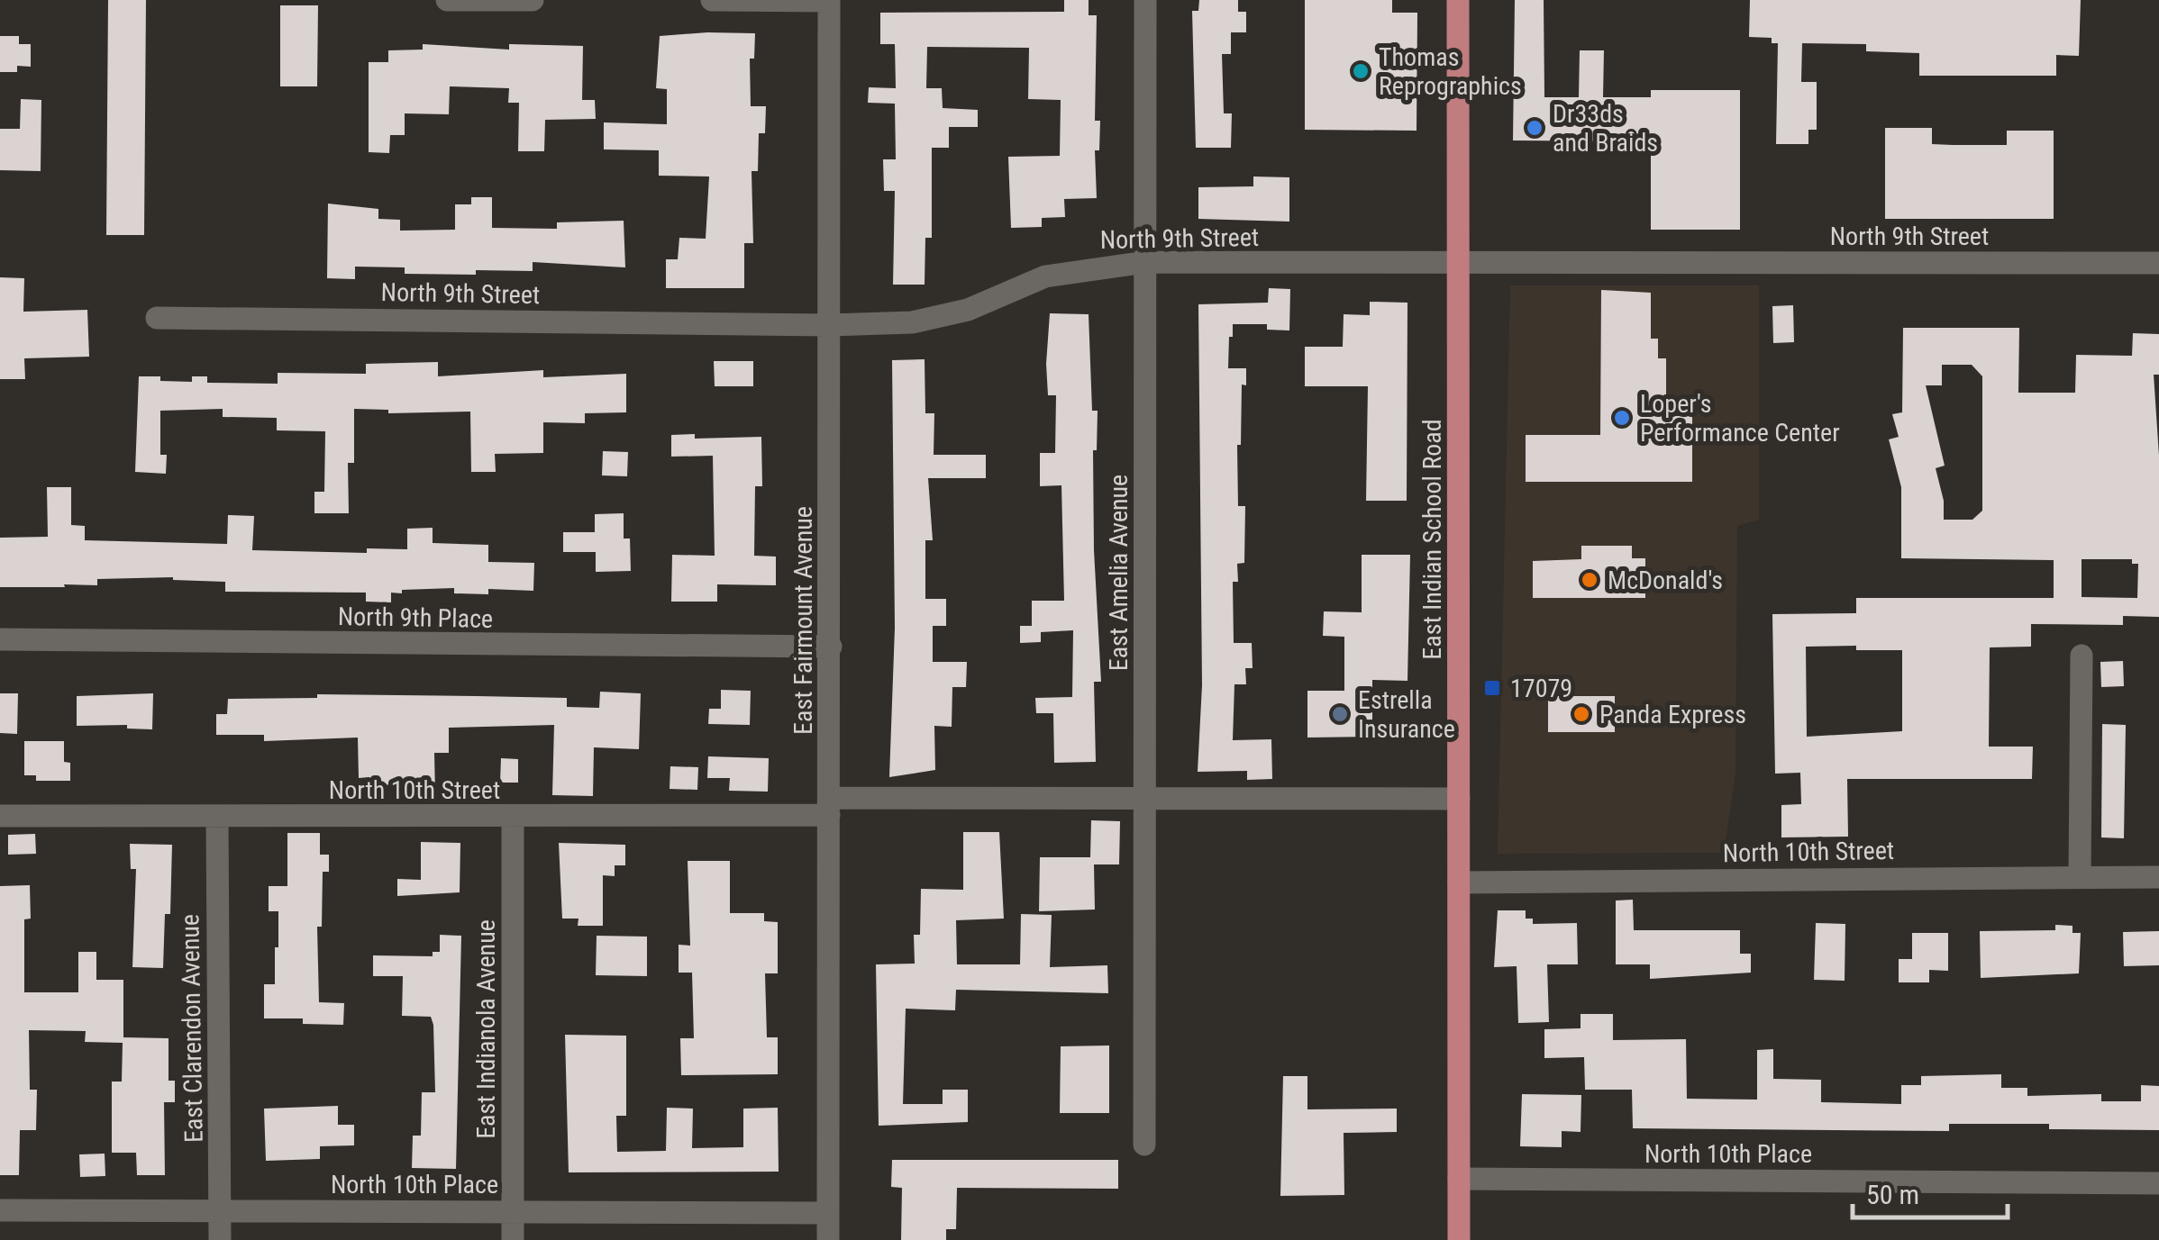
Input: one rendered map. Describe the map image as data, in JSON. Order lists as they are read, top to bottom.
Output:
{
  "streets": {
    "main road": ["East Indian School Road"],
    "street": [
      "North 9th Street",
      "East Amelia Avenue",
      "North 9th Place",
      "East Fairmount Avenue",
      "North 10th Street",
      "East Clarendon Avenue",
      "East Indianola Avenue",
      "North 10th Place"
    ]
  },
  "crossings": [
    ["North 9th Street", "East Indian School Road"],
    ["North 9th Street", "East Amelia Avenue"],
    ["North 9th Street", "East Fairmount Avenue"],
    ["East Indian School Road", "North 10th Street"],
    ["East Indian School Road", "North 10th Place"],
    ["East Amelia Avenue", "North 10th Street"],
    ["North 9th Place", "East Fairmount Avenue"],
    ["East Fairmount Avenue", "North 10th Street"],
    ["East Fairmount Avenue", "North 10th Place"],
    ["North 10th Street", "East Clarendon Avenue"],
    ["North 10th Street", "East Indianola Avenue"],
    ["East Clarendon Avenue", "North 10th Place"],
    ["East Indianola Avenue", "North 10th Place"]
  ],
  "places": {
    "other": [
      "Thomas Reprographics",
      "Dr33ds and Braids",
      "Loper's Performance Center",
      "McDonald's",
      "Estrella Insurance",
      "Panda Express"
    ],
    "transit": ["17079"]
  },
  "scale_bar": "50 m"
}
